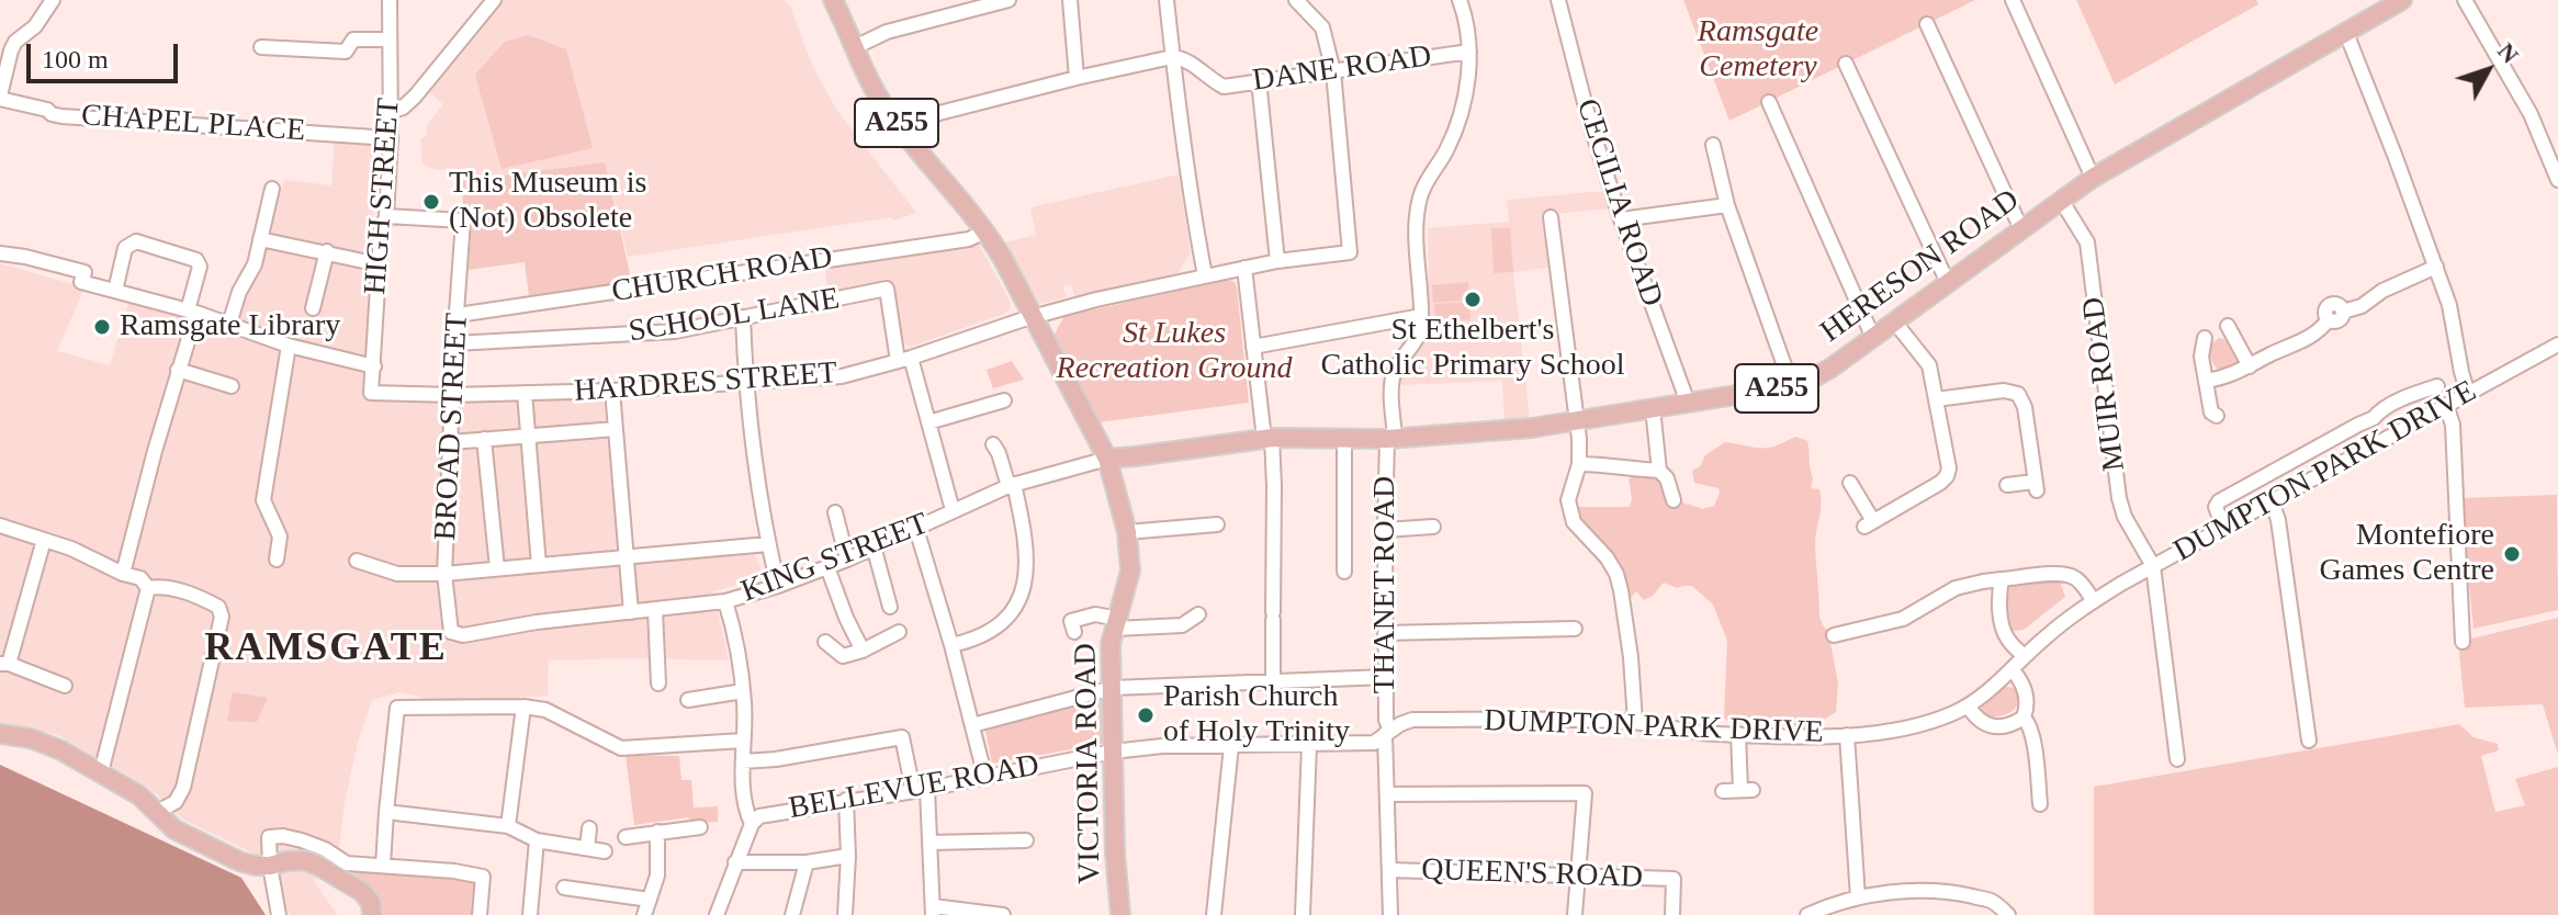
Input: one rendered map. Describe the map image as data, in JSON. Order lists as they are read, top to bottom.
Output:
{
  "streets": {
    "main road": ["A255", "HERESON ROAD", "VICTORIA ROAD"],
    "street": [
      "DANE ROAD",
      "CHAPEL PLACE",
      "HIGH STREET",
      "CECILIA ROAD",
      "CHURCH ROAD",
      "SCHOOL LANE",
      "HARDRES STREET",
      "MUIR ROAD",
      "BROAD STREET",
      "DUMPTON PARK DRIVE",
      "KING STREET",
      "THANET ROAD",
      "BELLEVUE ROAD",
      "QUEEN'S ROAD"
    ]
  },
  "crossings": [
    ["DANE ROAD", "HARDRES STREET"],
    ["A255", "HERESON ROAD"],
    ["A255", "CHURCH ROAD"],
    ["A255", "HARDRES STREET"],
    ["A255", "KING STREET"],
    ["A255", "VICTORIA ROAD"],
    ["CHAPEL PLACE", "HIGH STREET"],
    ["HIGH STREET", "HARDRES STREET"],
    ["HIGH STREET", "BROAD STREET"],
    ["CECILIA ROAD", "HERESON ROAD"],
    ["HERESON ROAD", "MUIR ROAD"],
    ["HERESON ROAD", "KING STREET"],
    ["HERESON ROAD", "THANET ROAD"],
    ["HERESON ROAD", "VICTORIA ROAD"],
    ["CHURCH ROAD", "BROAD STREET"],
    ["SCHOOL LANE", "HARDRES STREET"],
    ["SCHOOL LANE", "BROAD STREET"],
    ["HARDRES STREET", "BROAD STREET"],
    ["MUIR ROAD", "DUMPTON PARK DRIVE"],
    ["BROAD STREET", "KING STREET"],
    ["DUMPTON PARK DRIVE", "THANET ROAD"],
    ["DUMPTON PARK DRIVE", "BELLEVUE ROAD"],
    ["KING STREET", "VICTORIA ROAD"],
    ["THANET ROAD", "BELLEVUE ROAD"],
    ["THANET ROAD", "QUEEN'S ROAD"],
    ["VICTORIA ROAD", "BELLEVUE ROAD"]
  ],
  "districts": ["RAMSGATE"],
  "parks": ["Ramsgate Cemetery", "St Lukes Recreation Ground"],
  "places": [
    "This Museum is (Not) Obsolete",
    "St Ethelbert's Catholic Primary School",
    "Ramsgate Library",
    "Montefiore Games Centre",
    "Parish Church of Holy Trinity"
  ],
  "scale_bar": "100 m",
  "north": "top right"
}
